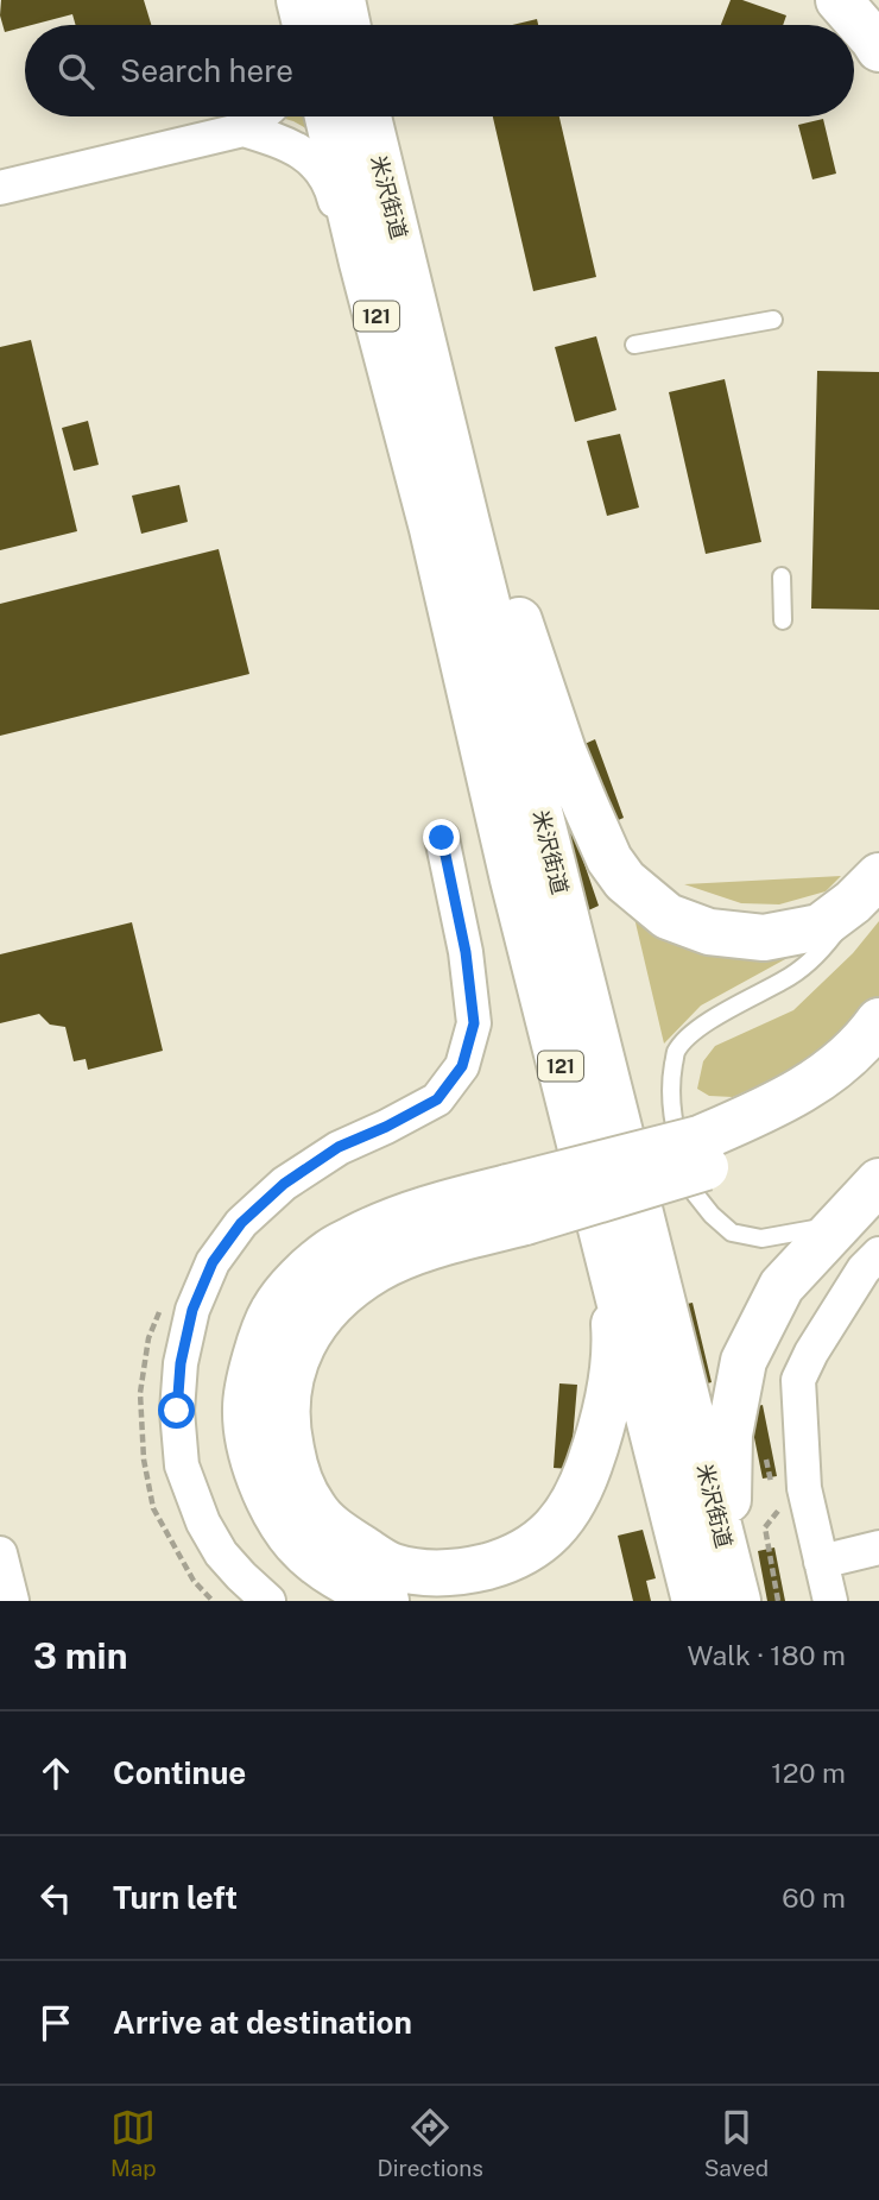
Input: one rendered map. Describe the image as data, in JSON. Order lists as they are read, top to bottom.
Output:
{
  "streets": {
    "highway": ["米沢街道", "121"]
  },
  "page": {
    "search": "Search here",
    "heading": ["3 min", "Walk · 180 m"],
    "list": [
      ["Continue", "120 m"],
      ["Turn left", "60 m"],
      "Arrive at destination"
    ],
    "nav": ["Map", "Directions", "Saved"]
  }
}
